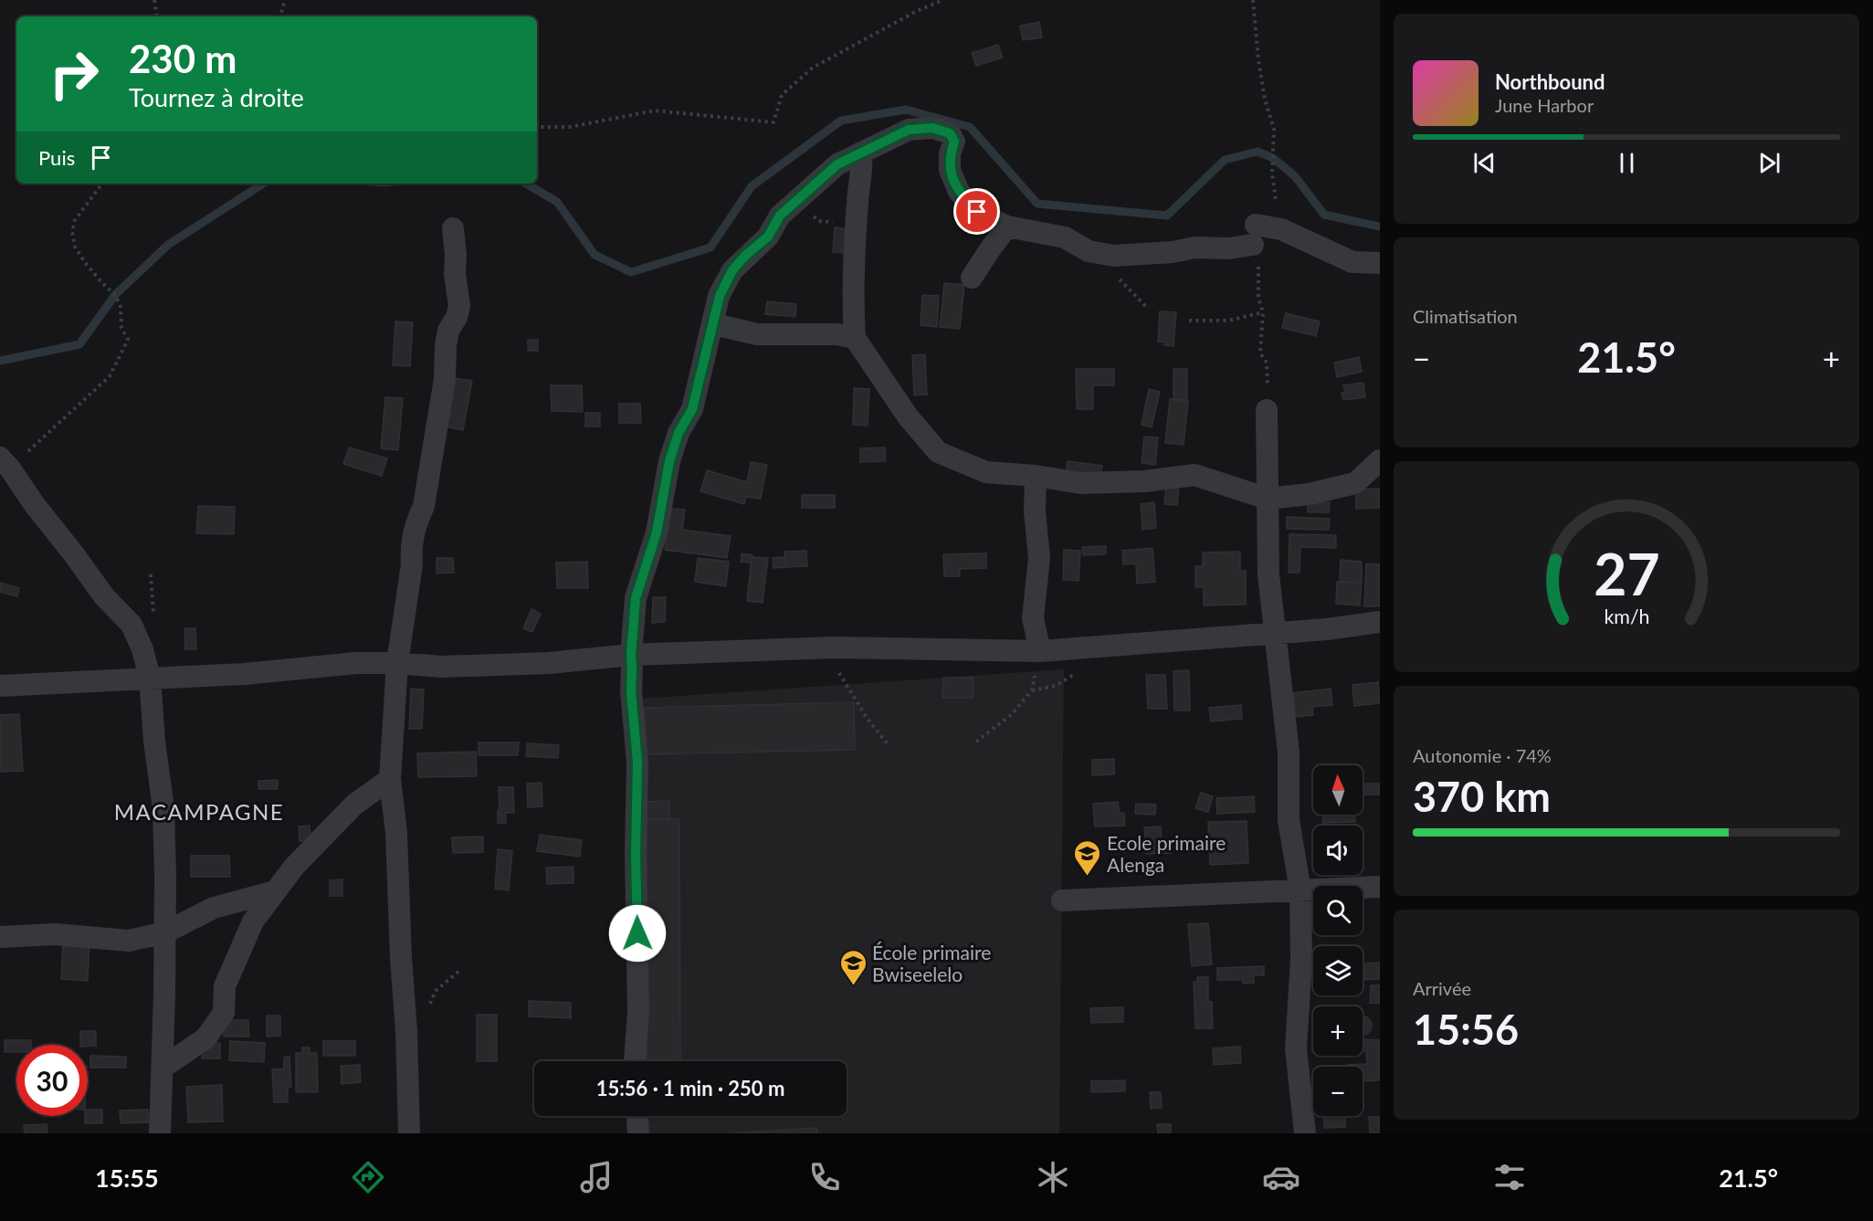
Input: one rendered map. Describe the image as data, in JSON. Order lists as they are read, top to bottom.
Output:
{
  "districts": ["MACAMPAGNE"],
  "places": {
    "school or university": ["Ecole primaire Alenga", "École primaire Bwiseelelo"]
  },
  "north": "top",
  "page": {
    "turn": ["230 m", "Tournez à droite"],
    "song": ["Northbound", "June Harbor"],
    "then": "Puis",
    "tile": [
      "Climatisation",
      ["Autonomie · 74%", "370 km"],
      ["Arrivée", "15:56"]
    ],
    "heat": ["−", "21.5°", "+"],
    "map_buttons": ["+", "−"],
    "limit": "30",
    "trip": "15:56 · 1 min · 250 m",
    "tabs": ["15:55", "21.5°"],
    "gauge": ["27", "km/h"]
  }
}
